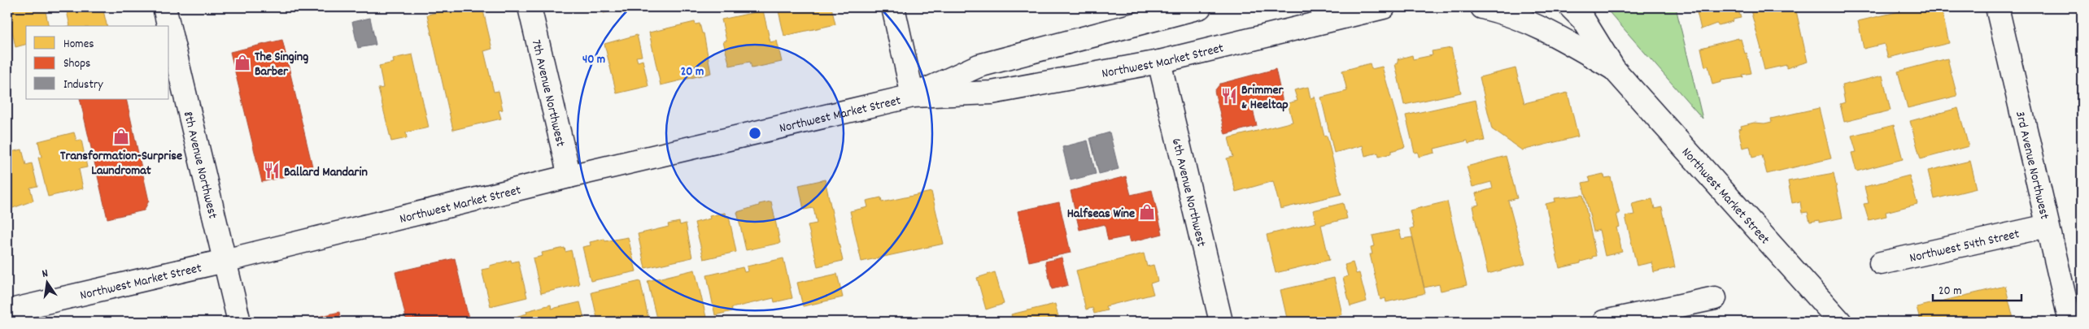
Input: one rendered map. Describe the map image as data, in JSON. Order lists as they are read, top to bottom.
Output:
{
  "streets": {
    "main road": [
      "Northwest Market Street",
      "7th Avenue Northwest",
      "8th Avenue Northwest",
      "3rd Avenue Northwest",
      "6th Avenue Northwest",
      "Northwest 54th Street"
    ]
  },
  "crossings": [
    ["Northwest Market Street", "7th Avenue Northwest"],
    ["Northwest Market Street", "8th Avenue Northwest"],
    ["Northwest Market Street", "6th Avenue Northwest"],
    ["3rd Avenue Northwest", "Northwest 54th Street"]
  ],
  "places": {
    "shop": ["The Singing Barber", "Transformation-Surprise Laundromat", "Halfseas Wine"],
    "restaurant": ["Brimmer & Heeltap", "Ballard Mandarin"]
  },
  "legend": ["Homes", "Shops", "Industry"],
  "scale_bar": "20 m",
  "north": "top",
  "rings": ["40 m", "20 m"]
}
